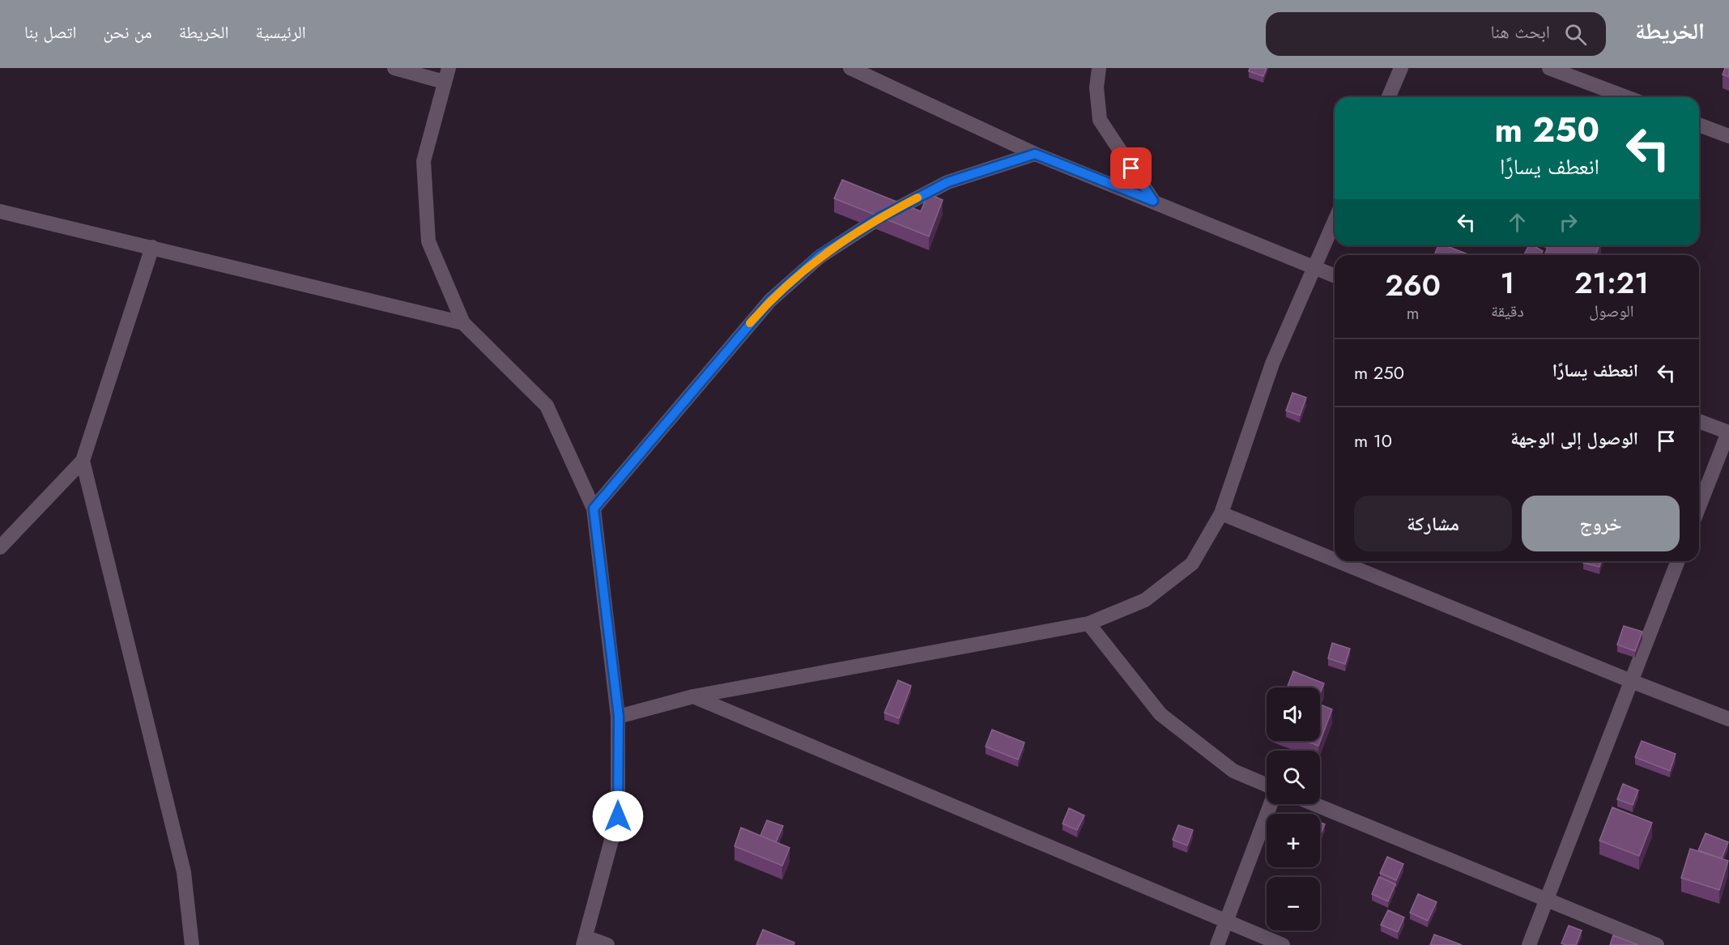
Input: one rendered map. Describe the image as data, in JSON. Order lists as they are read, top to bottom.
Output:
{
  "page": {
    "header": "الخريطة",
    "search": "ابحث هنا",
    "nav": [
      "الرئيسية",
      "الخريطة",
      "من نحن",
      "اتصل بنا"
    ],
    "turn": ["250 m", "انعطف يسارًا"],
    "eta": [
      "21:21",
      "الوصول",
      "1",
      "دقيقة",
      "260",
      "m"
    ],
    "list": [
      {
        "name": "انعطف يسارًا",
        "value": "250 m"
      },
      {
        "name": "الوصول إلى الوجهة",
        "value": "10 m"
      }
    ],
    "buttons": ["خروج", "مشاركة"],
    "map_buttons": ["+", "−"]
  }
}
